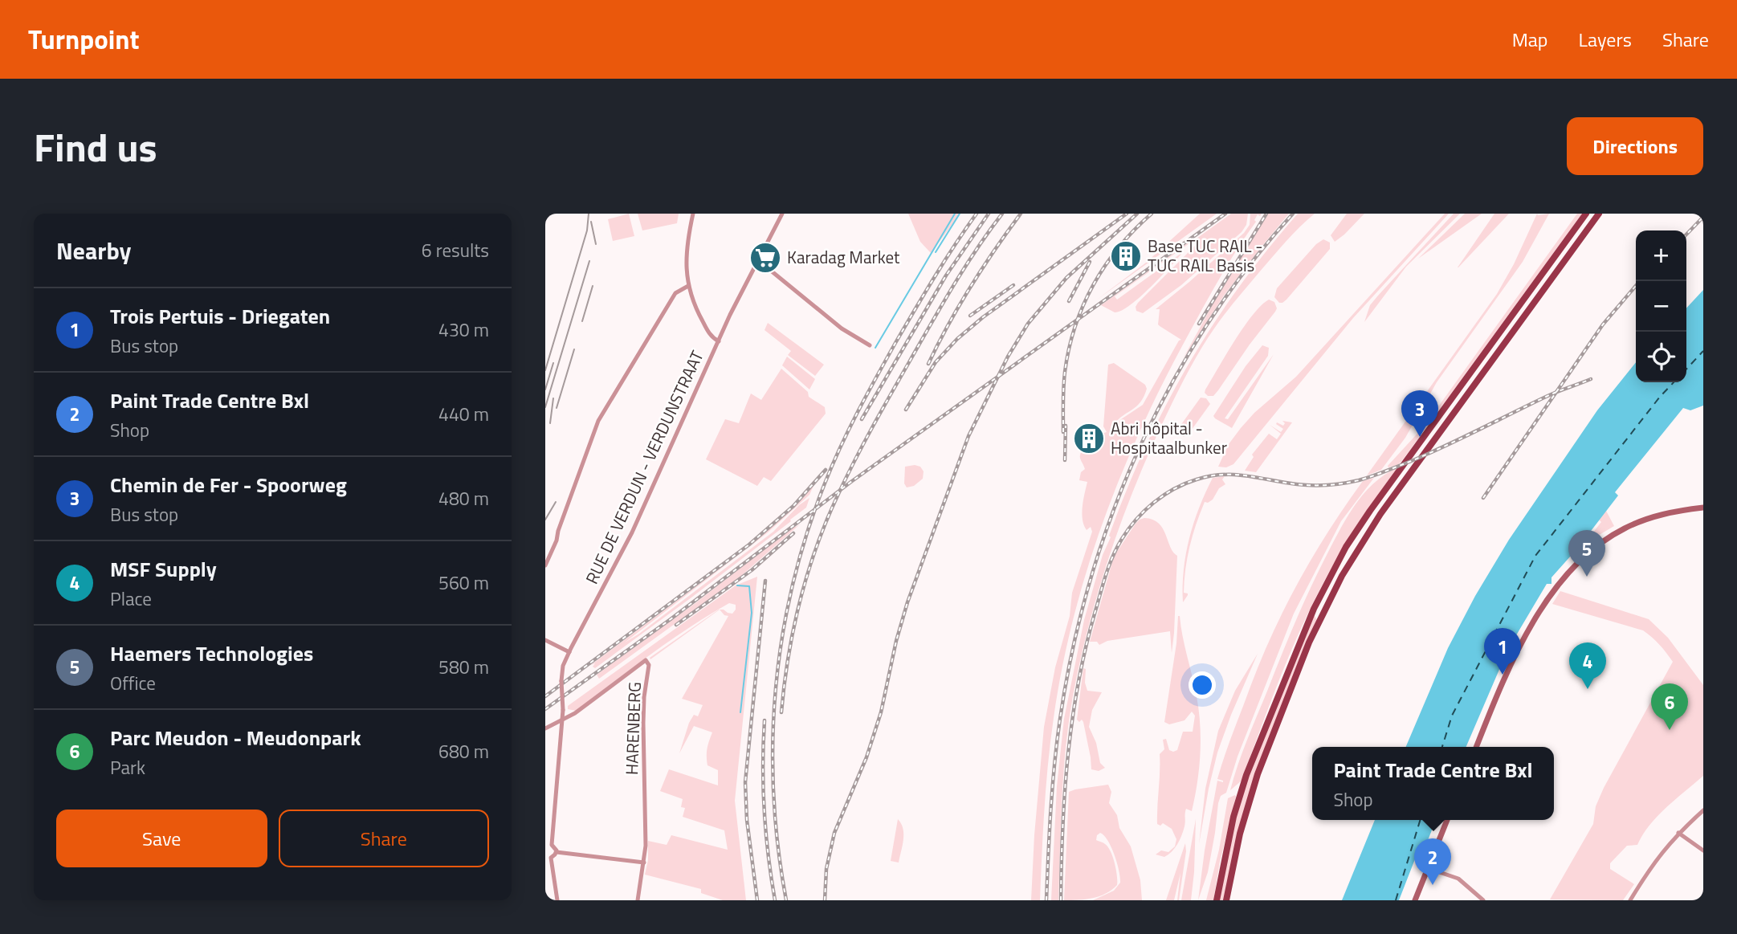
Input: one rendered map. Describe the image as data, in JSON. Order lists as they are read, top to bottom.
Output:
{
  "streets": {
    "street": ["RUE DE VERDUN - VERDUNSTRAAT", "HARENBERG"]
  },
  "crossings": [
    ["RUE DE VERDUN - VERDUNSTRAAT", "HARENBERG"]
  ],
  "places": {
    "building": ["Base TUC RAIL - TUC RAIL Basis", "Abri hôpital - Hospitaalbunker"],
    "supermarket": ["Karadag Market"]
  },
  "page": {
    "header": "Turnpoint",
    "nav": ["Map", "Layers", "Share"],
    "title": "Find us",
    "buttons": [
      "Directions",
      ["Save", "Share"]
    ],
    "heading": ["Nearby", "6 results"],
    "map_buttons": ["+", "−"],
    "list": [
      {
        "mark": "1",
        "name": "Trois Pertuis - Driegaten",
        "note": "Bus stop",
        "value": "430 m"
      },
      {
        "mark": "2",
        "name": "Paint Trade Centre Bxl",
        "note": "Shop",
        "value": "440 m"
      },
      {
        "mark": "3",
        "name": "Chemin de Fer - Spoorweg",
        "note": "Bus stop",
        "value": "480 m"
      },
      {
        "mark": "4",
        "name": "MSF Supply",
        "note": "Place",
        "value": "560 m"
      },
      {
        "mark": "5",
        "name": "Haemers Technologies",
        "note": "Office",
        "value": "580 m"
      },
      {
        "mark": "6",
        "name": "Parc Meudon - Meudonpark",
        "note": "Park",
        "value": "680 m"
      }
    ],
    "pins": [
      "3",
      "5",
      "1",
      "4",
      "6",
      "2"
    ],
    "popup": ["Paint Trade Centre Bxl", "Shop"]
  }
}
